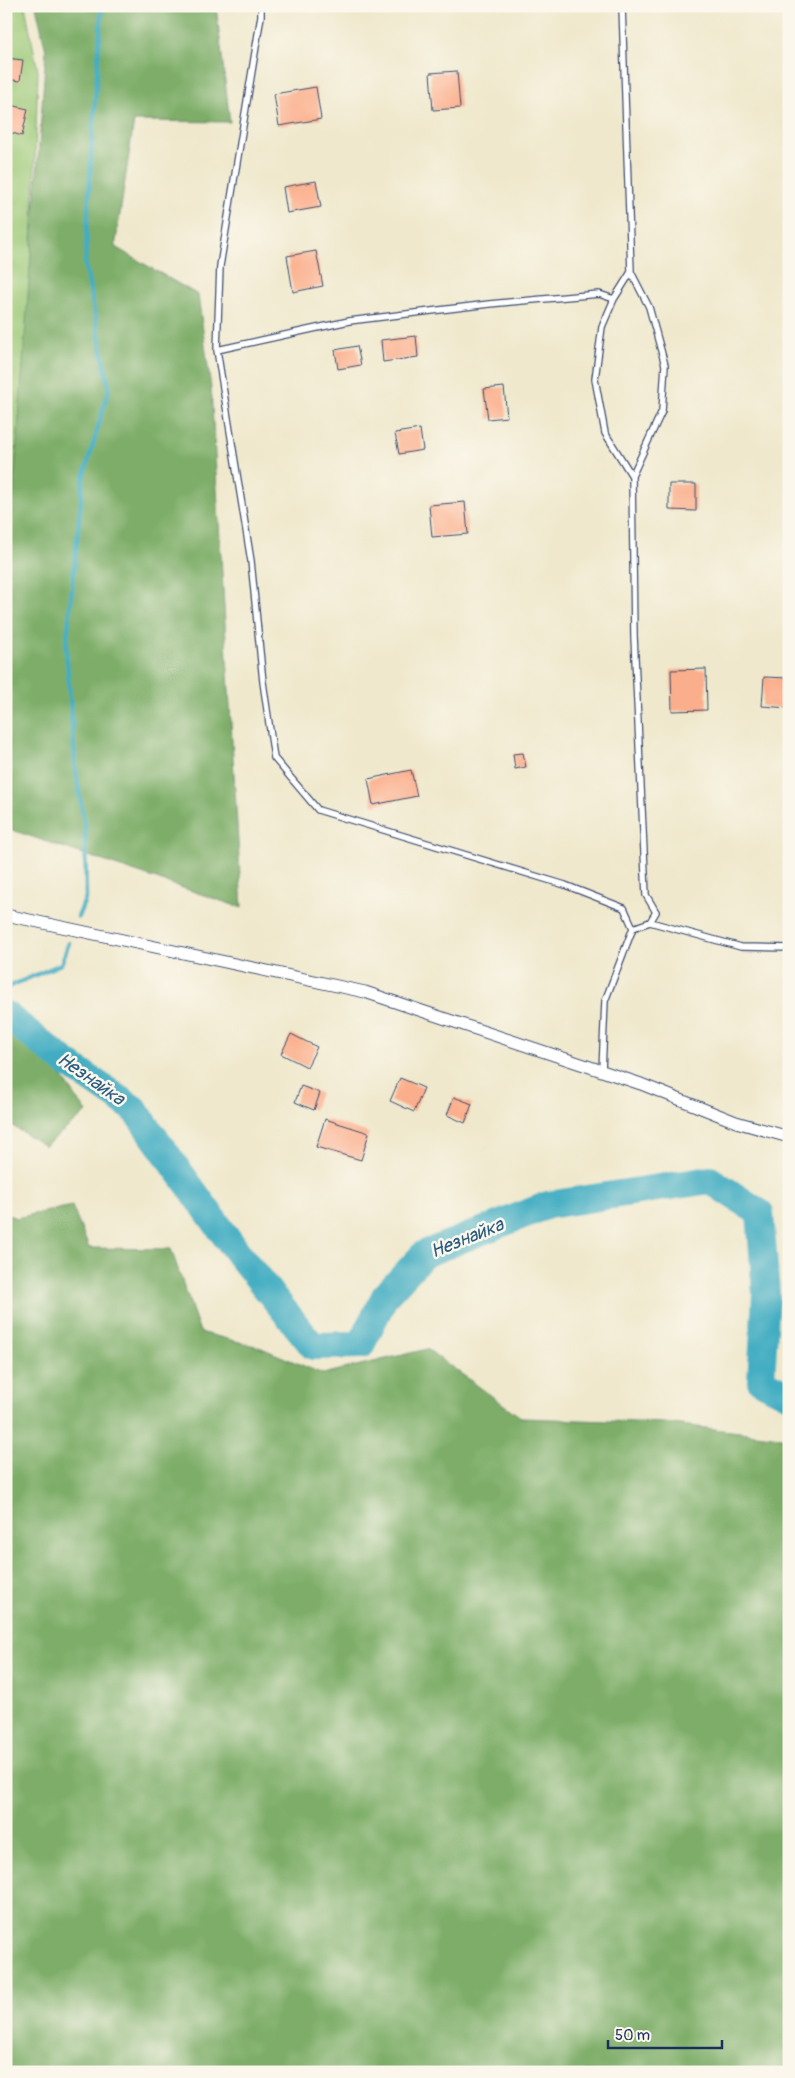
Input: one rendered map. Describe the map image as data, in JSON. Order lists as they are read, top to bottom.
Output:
{
  "water": ["Незнайка"],
  "scale_bar": "50 m"
}
